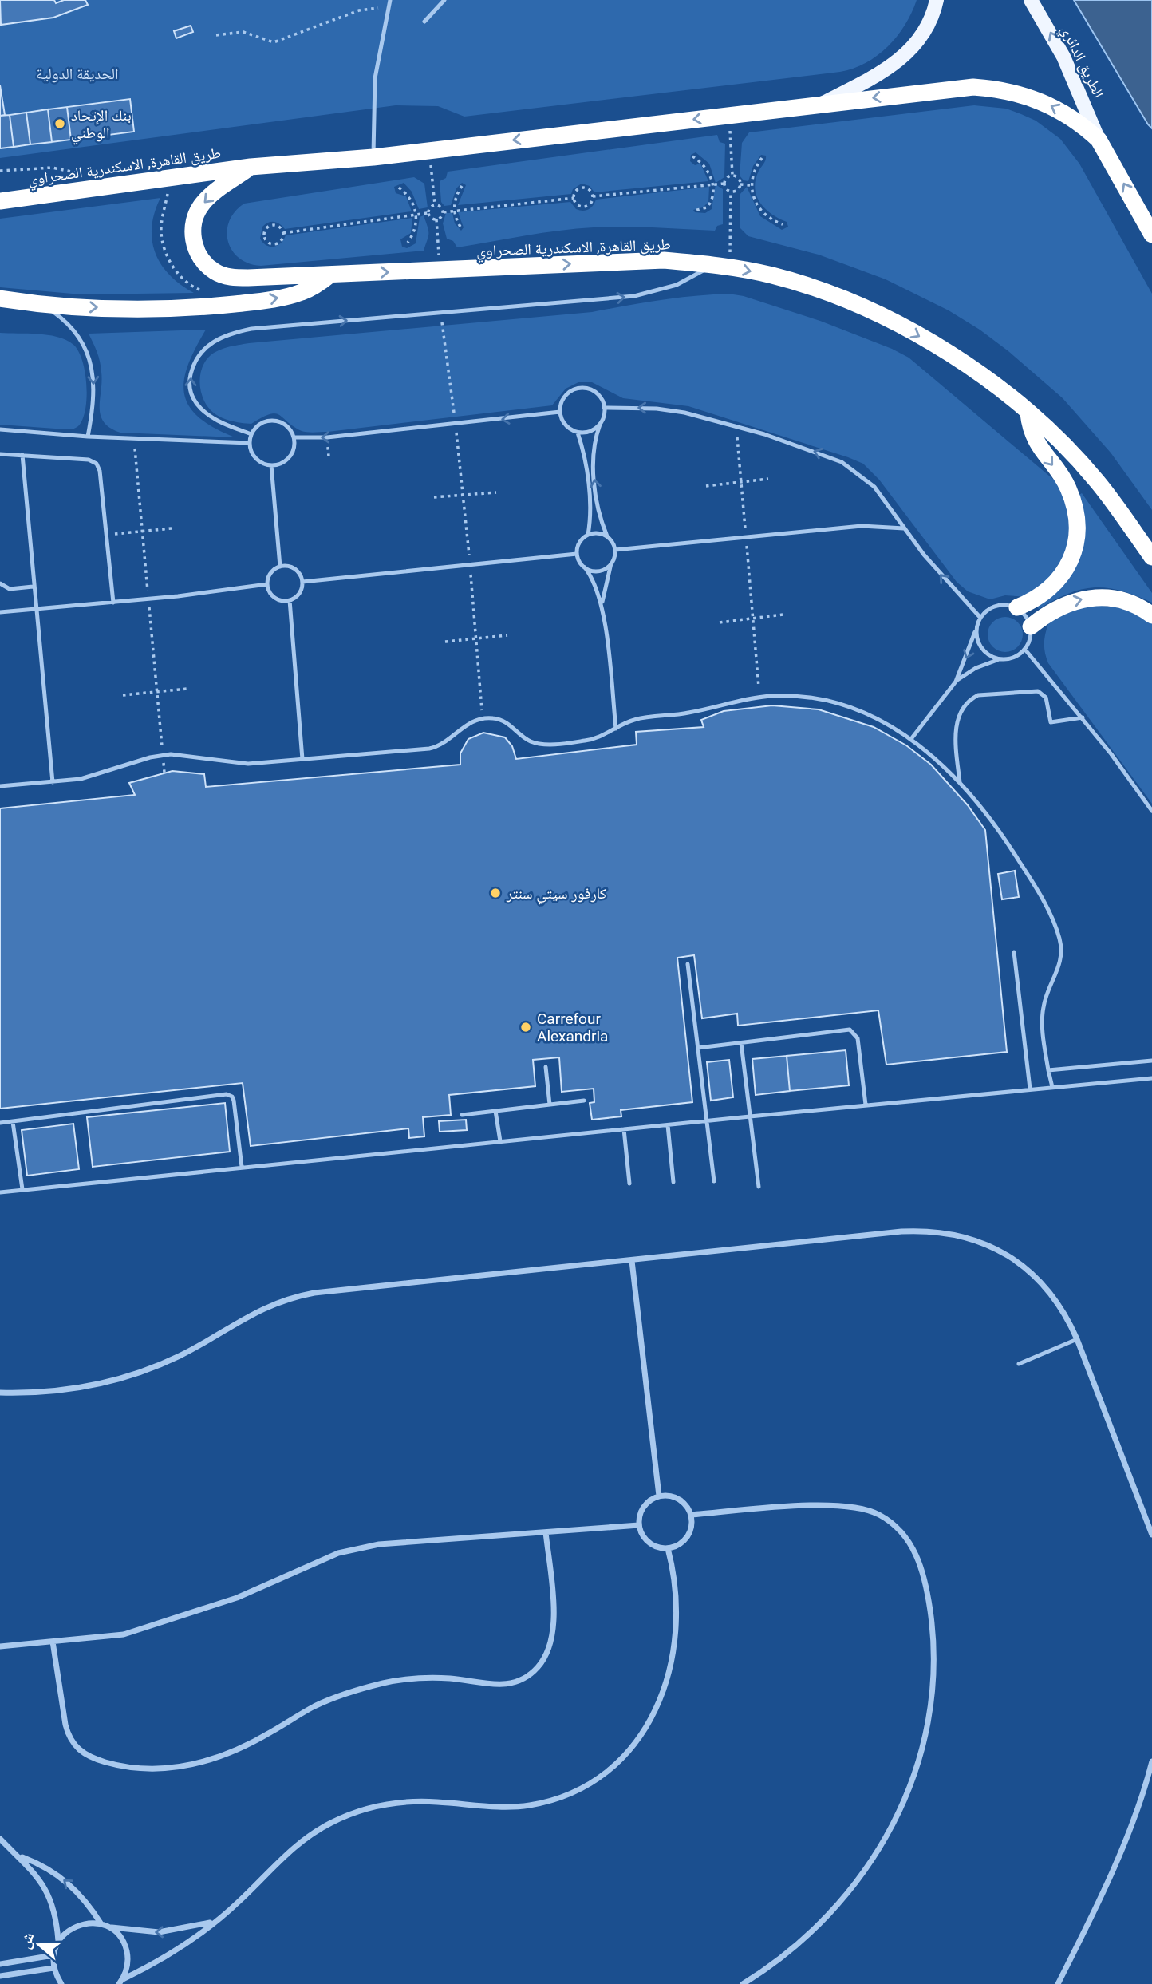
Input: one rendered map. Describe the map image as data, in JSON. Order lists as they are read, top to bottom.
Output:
{
  "streets": {
    "highway": ["طريق القاهرة, الاسكندرية الصحراوي"],
    "main road": ["الطريق الدائري"]
  },
  "crossings": [
    ["الطريق الدائري", "طريق القاهرة, الاسكندرية الصحراوي"]
  ],
  "one_way": ["الطريق الدائري"],
  "parks": ["الحديقة الدولية"],
  "places": ["بنك الإتحاد الوطني", "كارفور سيتي سنتر", "Carrefour Alexandria"],
  "north": "left"
}
